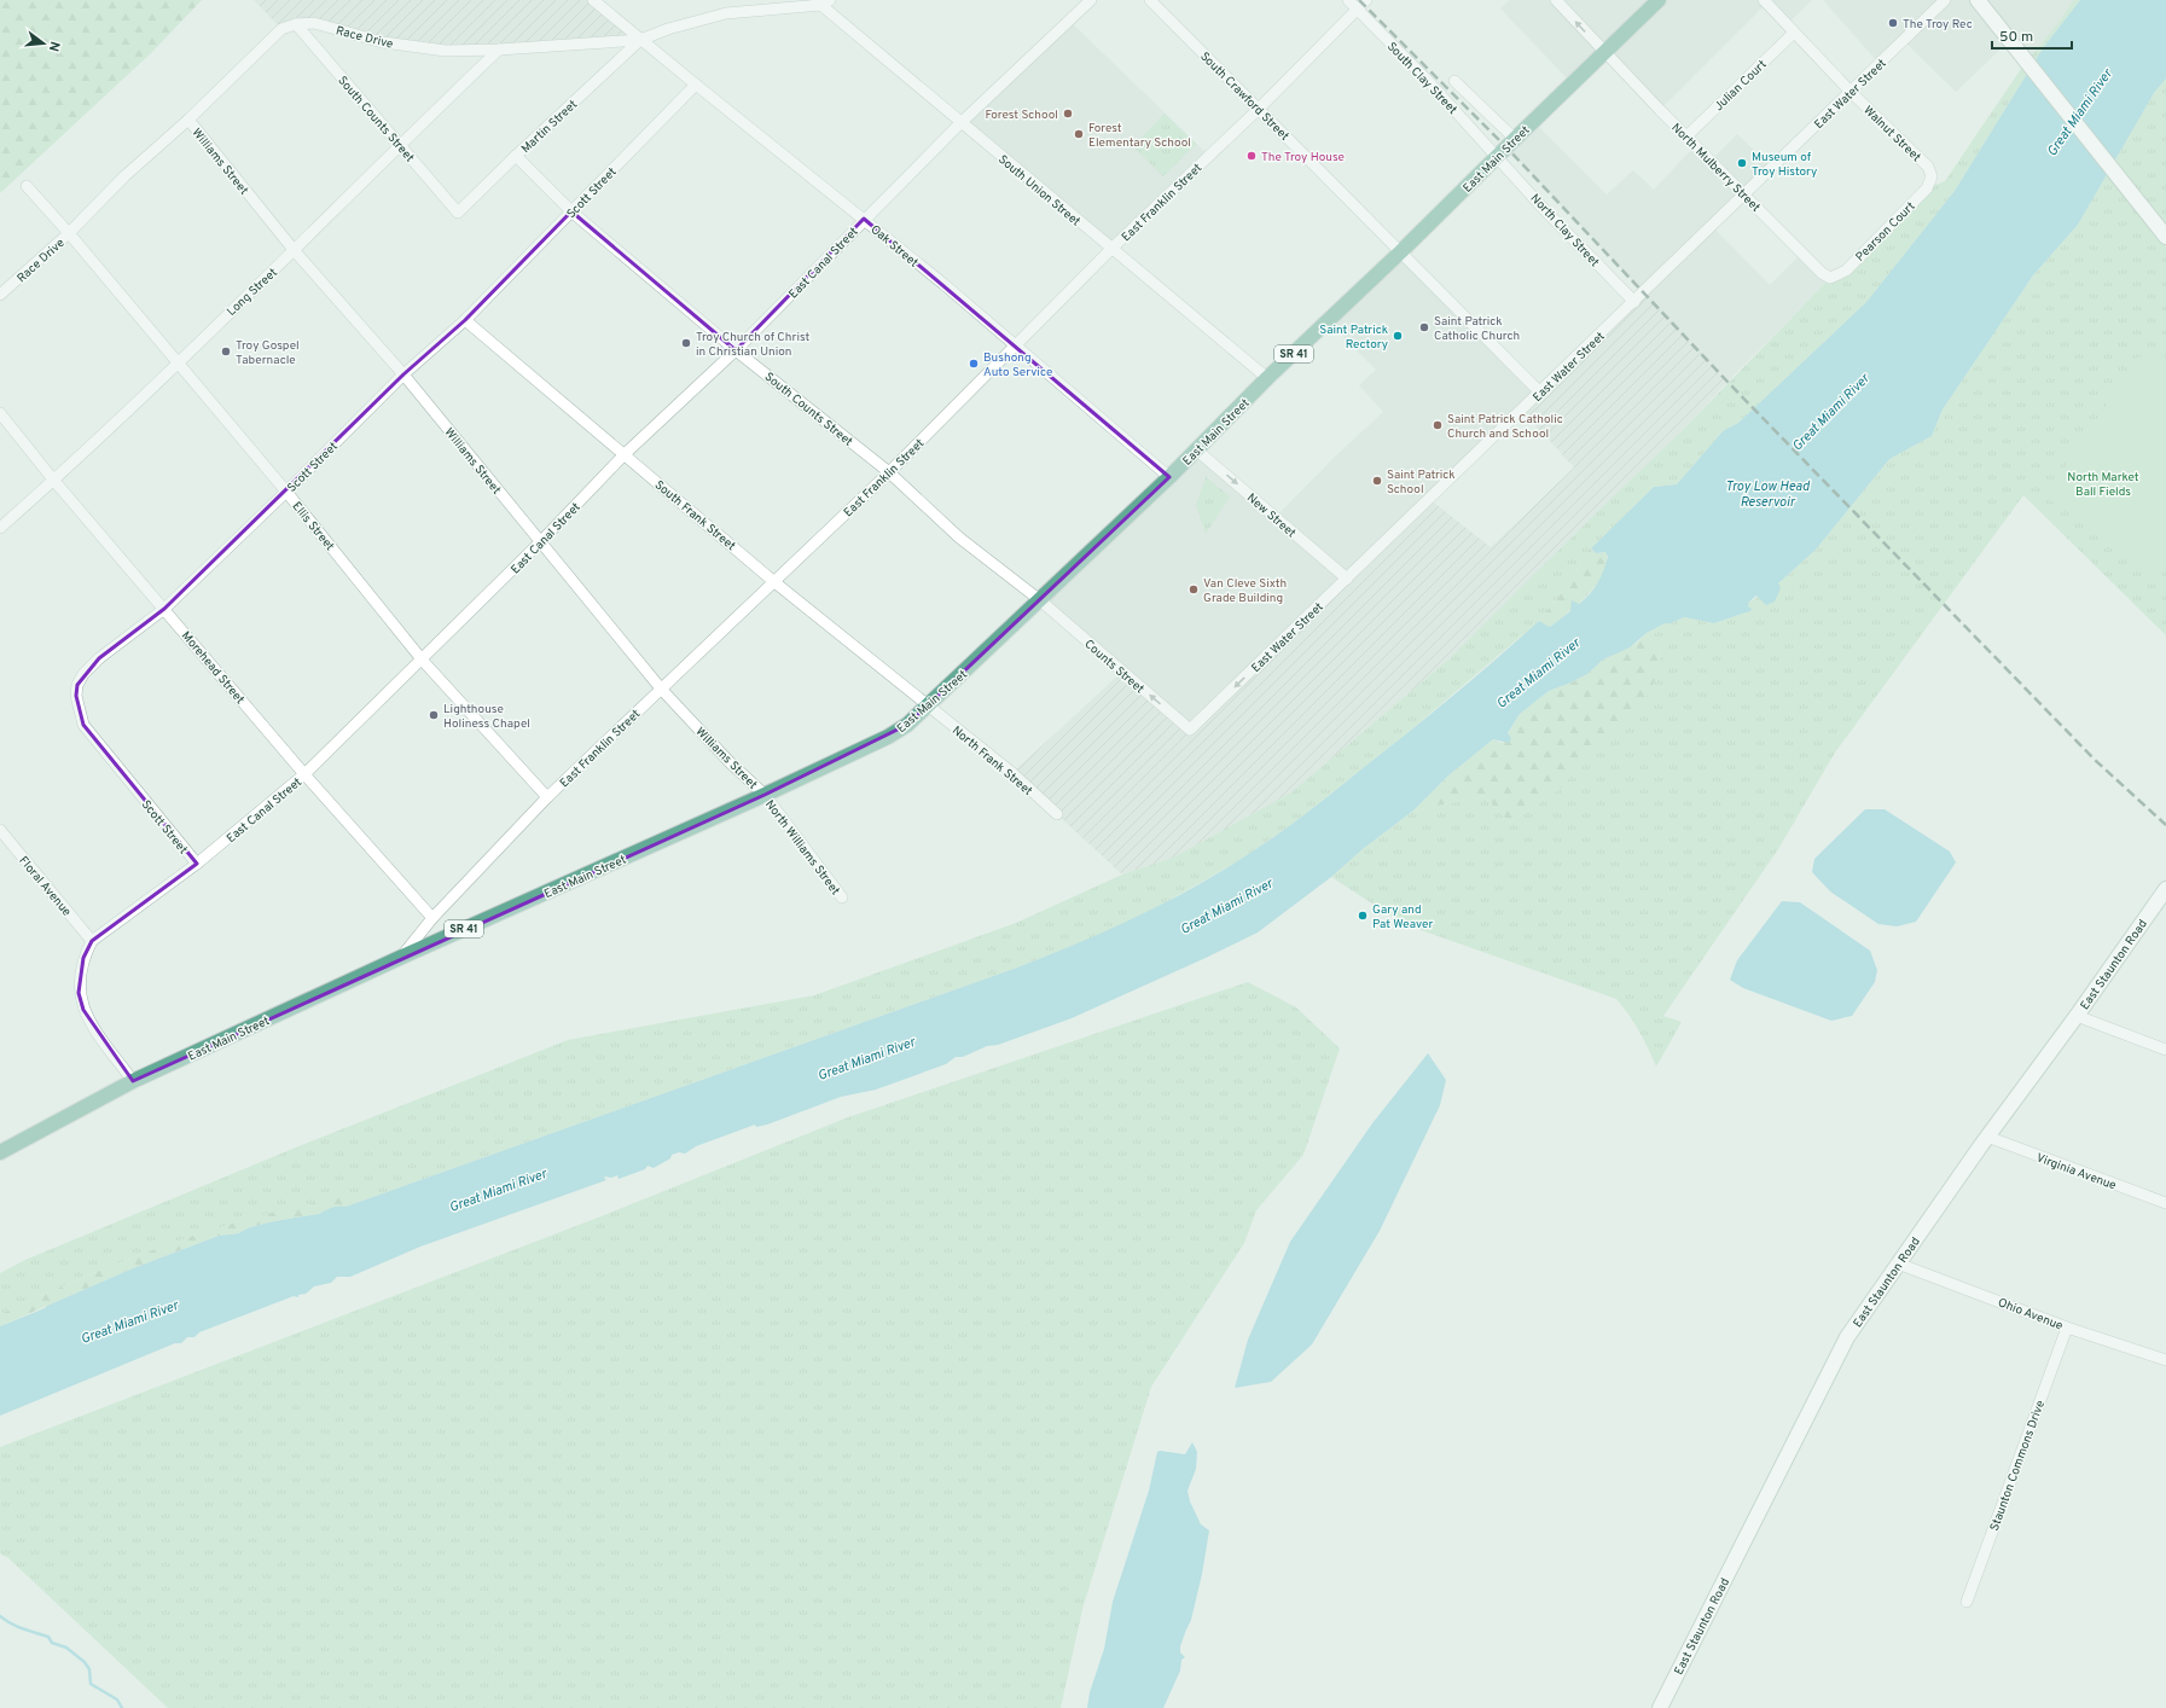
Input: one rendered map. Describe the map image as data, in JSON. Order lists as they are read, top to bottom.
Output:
{
  "streets": {
    "main road": ["East Main Street", "SR 41", "East Staunton Road"],
    "street": [
      "Race Drive",
      "South Clay Street",
      "Julian Court",
      "East Water Street",
      "South Crawford Street",
      "South Counts Street",
      "Martin Street",
      "Walnut Street",
      "Williams Street",
      "North Mulberry Street",
      "South Union Street",
      "Scott Street",
      "East Franklin Street",
      "North Clay Street",
      "Pearson Court",
      "Oak Street",
      "East Canal Street",
      "Long Street",
      "South Frank Street",
      "New Street",
      "Ellis Street",
      "Counts Street",
      "Morehead Street",
      "North Frank Street",
      "North Williams Street",
      "Floral Avenue",
      "Virginia Avenue",
      "Ohio Avenue",
      "Staunton Commons Drive"
    ]
  },
  "crossings": [
    ["Race Drive", "South Counts Street"],
    ["Race Drive", "Martin Street"],
    ["Race Drive", "Williams Street"],
    ["Race Drive", "South Union Street"],
    ["Race Drive", "Oak Street"],
    ["Race Drive", "Long Street"],
    ["Race Drive", "Ellis Street"],
    ["South Clay Street", "East Main Street"],
    ["South Clay Street", "East Franklin Street"],
    ["South Clay Street", "North Clay Street"],
    ["Julian Court", "Walnut Street"],
    ["Julian Court", "North Mulberry Street"],
    ["East Water Street", "South Crawford Street"],
    ["East Water Street", "Walnut Street"],
    ["East Water Street", "North Mulberry Street"],
    ["East Water Street", "North Clay Street"],
    ["East Water Street", "New Street"],
    ["East Water Street", "Counts Street"],
    ["South Crawford Street", "East Main Street"],
    ["South Crawford Street", "East Franklin Street"],
    ["South Counts Street", "Martin Street"],
    ["South Counts Street", "East Main Street"],
    ["South Counts Street", "Scott Street"],
    ["South Counts Street", "East Franklin Street"],
    ["South Counts Street", "East Canal Street"],
    ["South Counts Street", "Long Street"],
    ["South Counts Street", "Counts Street"],
    ["Martin Street", "Oak Street"],
    ["Walnut Street", "Pearson Court"],
    ["East Main Street", "Williams Street"],
    ["East Main Street", "North Mulberry Street"],
    ["East Main Street", "South Union Street"],
    ["East Main Street", "East Franklin Street"],
    ["East Main Street", "North Clay Street"],
    ["East Main Street", "Oak Street"],
    ["East Main Street", "South Frank Street"],
    ["East Main Street", "New Street"],
    ["East Main Street", "Counts Street"],
    ["East Main Street", "North Frank Street"],
    ["East Main Street", "North Williams Street"],
    ["Williams Street", "Scott Street"],
    ["Williams Street", "East Franklin Street"],
    ["Williams Street", "East Canal Street"],
    ["Williams Street", "Long Street"],
    ["Williams Street", "North Williams Street"],
    ["North Mulberry Street", "Pearson Court"],
    ["South Union Street", "East Franklin Street"],
    ["South Union Street", "East Canal Street"],
    ["Scott Street", "Oak Street"],
    ["Scott Street", "East Canal Street"],
    ["Scott Street", "South Frank Street"],
    ["Scott Street", "Ellis Street"],
    ["Scott Street", "Morehead Street"],
    ["East Franklin Street", "Oak Street"],
    ["East Franklin Street", "South Frank Street"],
    ["East Franklin Street", "Ellis Street"],
    ["East Franklin Street", "Morehead Street"],
    ["Oak Street", "East Canal Street"],
    ["East Canal Street", "South Frank Street"],
    ["East Canal Street", "Ellis Street"],
    ["East Canal Street", "Morehead Street"],
    ["East Canal Street", "Floral Avenue"],
    ["Long Street", "Ellis Street"],
    ["Long Street", "Morehead Street"],
    ["South Frank Street", "North Frank Street"],
    ["East Staunton Road", "Virginia Avenue"],
    ["East Staunton Road", "Ohio Avenue"],
    ["Ohio Avenue", "Staunton Commons Drive"]
  ],
  "one_way": ["New Street", "Counts Street"],
  "water": ["Great Miami River", "Troy Low Head Reservoir"],
  "parks": ["North Market Ball Fields"],
  "places": [
    "The Troy Rec",
    "Forest School",
    "Forest Elementary School",
    "The Troy House",
    "Museum of Troy History",
    "Saint Patrick Catholic Church",
    "Saint Patrick Rectory",
    "Troy Church of Christ in Christian Union",
    "Troy Gospel Tabernacle",
    "Bushong Auto Service",
    "Saint Patrick Catholic Church and School",
    "Saint Patrick School",
    "Van Cleve Sixth Grade Building",
    "Lighthouse Holiness Chapel",
    "Gary and Pat Weaver"
  ],
  "scale_bar": "50 m",
  "north": "right"
}
